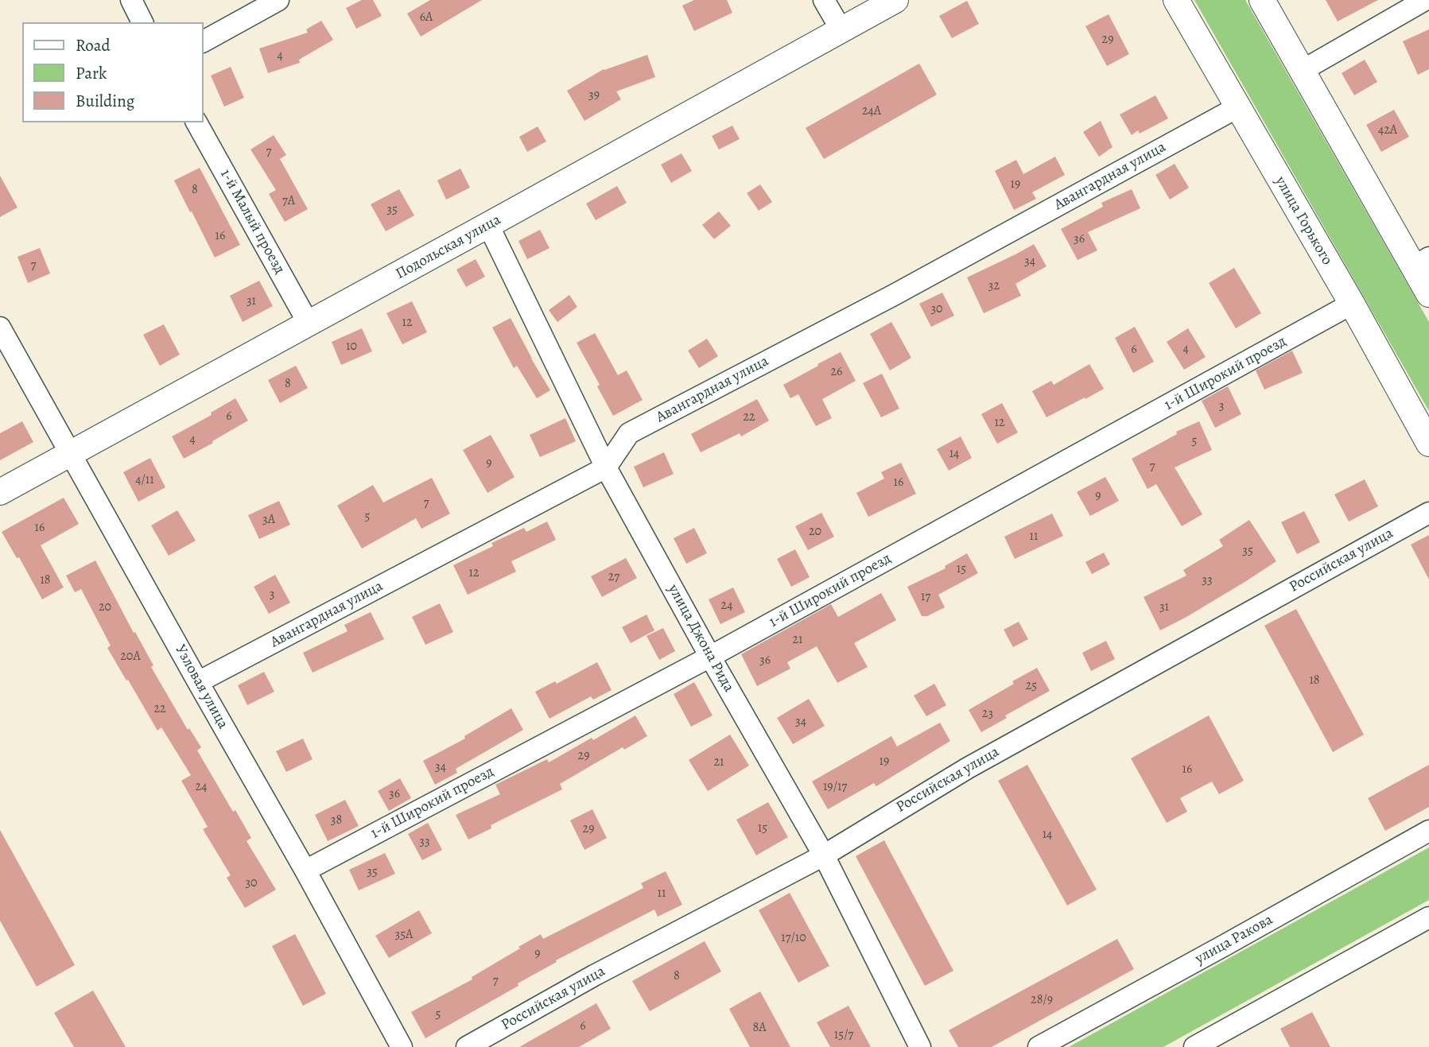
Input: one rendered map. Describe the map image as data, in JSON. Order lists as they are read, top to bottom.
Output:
{
  "streets": {
    "street": [
      "Авангардная улица",
      "улица Горького",
      "1-й Малый проезд",
      "Подольская улица",
      "1-й Широкий проезд",
      "Российская улица",
      "улица Джона Рида",
      "Узловая улица",
      "улица Ракова"
    ]
  },
  "crossings": [
    ["Авангардная улица", "улица Горького"],
    ["Авангардная улица", "улица Джона Рида"],
    ["Авангардная улица", "Узловая улица"],
    ["улица Горького", "1-й Широкий проезд"],
    ["1-й Малый проезд", "Подольская улица"],
    ["Подольская улица", "улица Джона Рида"],
    ["Подольская улица", "Узловая улица"],
    ["1-й Широкий проезд", "улица Джона Рида"],
    ["1-й Широкий проезд", "Узловая улица"],
    ["Российская улица", "улица Джона Рида"]
  ],
  "house_numbers": [
    "6А",
    "29",
    "4",
    "39",
    "24А",
    "42А",
    "7",
    "19",
    "8",
    "7А",
    "35",
    "16",
    "36",
    "34",
    "7",
    "32",
    "31",
    "30",
    "12",
    "10",
    "4",
    "6",
    "26",
    "8",
    "3",
    "6",
    "22",
    "12",
    "4",
    "5",
    "14",
    "9",
    "7",
    "4/11",
    "16",
    "9",
    "7",
    "5",
    "3А",
    "16",
    "20",
    "11",
    "35",
    "15",
    "12",
    "27",
    "18",
    "33",
    "3",
    "17",
    "24",
    "20",
    "31",
    "21",
    "20А",
    "36",
    "18",
    "25",
    "22",
    "23",
    "34",
    "29",
    "19",
    "21",
    "34",
    "16",
    "24",
    "19/17",
    "36",
    "38",
    "15",
    "29",
    "14",
    "33",
    "35",
    "30",
    "11",
    "35А",
    "17/10",
    "9",
    "8",
    "7",
    "28/9",
    "5",
    "6",
    "8А",
    "15/7"
  ],
  "legend": ["Road", "Park", "Building"]
}
